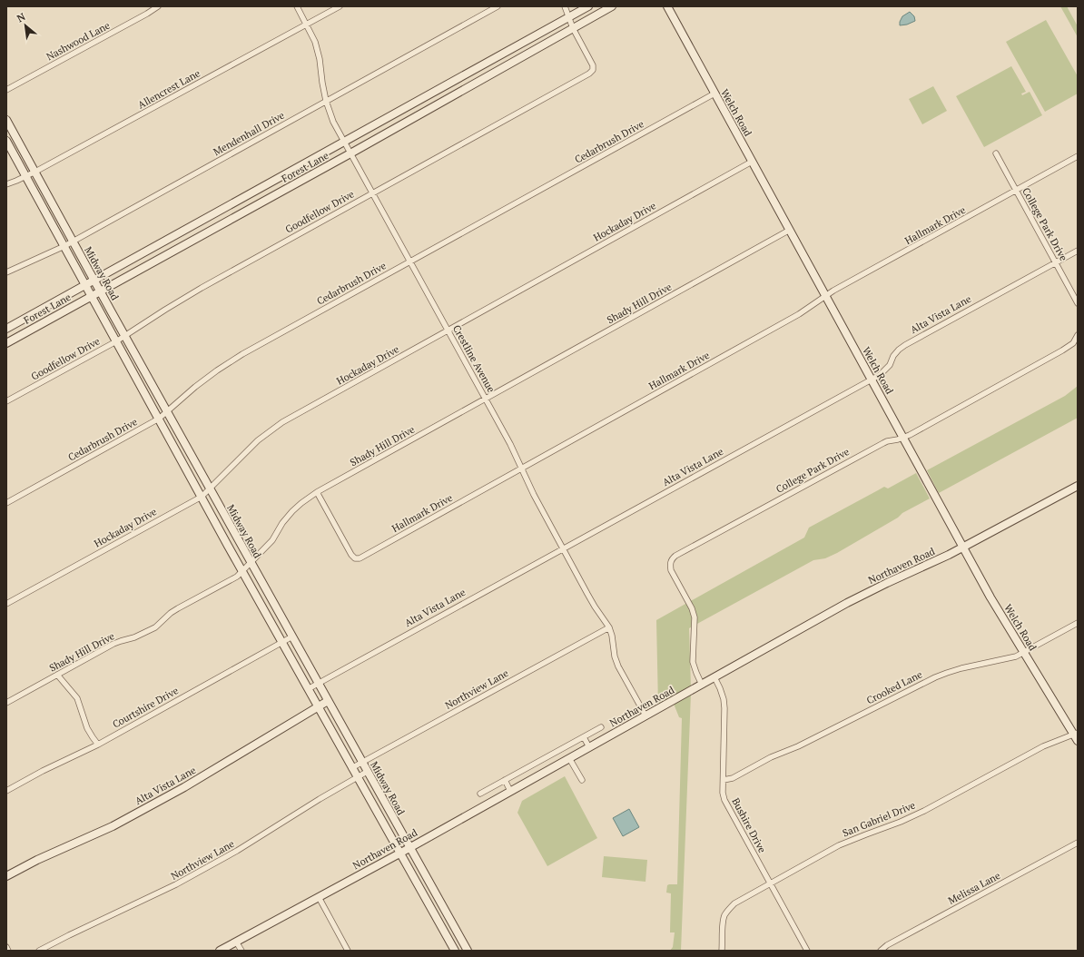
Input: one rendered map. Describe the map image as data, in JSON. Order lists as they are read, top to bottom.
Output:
{
  "streets": {
    "main road": [
      "Welch Road",
      "Forest Lane",
      "Midway Road",
      "Alta Vista Lane",
      "Northaven Road"
    ],
    "street": [
      "Nashwood Lane",
      "Allencrest Lane",
      "Mendenhall Drive",
      "Cedarbrush Drive",
      "Goodfellow Drive",
      "Hockaday Drive",
      "College Park Drive",
      "Hallmark Drive",
      "Shady Hill Drive",
      "Crestline Avenue",
      "Crooked Lane",
      "Northview Lane",
      "Courtshire Drive",
      "San Gabriel Drive",
      "Bushire Drive",
      "Melissa Lane"
    ]
  },
  "crossings": [
    ["Allencrest Lane", "Midway Road"],
    ["Allencrest Lane", "Crestline Avenue"],
    ["Welch Road", "Cedarbrush Drive"],
    ["Welch Road", "Hockaday Drive"],
    ["Welch Road", "College Park Drive"],
    ["Welch Road", "Hallmark Drive"],
    ["Welch Road", "Shady Hill Drive"],
    ["Welch Road", "Alta Vista Lane"],
    ["Welch Road", "Northaven Road"],
    ["Welch Road", "Crooked Lane"],
    ["Welch Road", "San Gabriel Drive"],
    ["Mendenhall Drive", "Midway Road"],
    ["Mendenhall Drive", "Crestline Avenue"],
    ["Cedarbrush Drive", "Midway Road"],
    ["Cedarbrush Drive", "Crestline Avenue"],
    ["Forest Lane", "Goodfellow Drive"],
    ["Forest Lane", "Midway Road"],
    ["Forest Lane", "Crestline Avenue"],
    ["Goodfellow Drive", "Midway Road"],
    ["Goodfellow Drive", "Crestline Avenue"],
    ["Hockaday Drive", "Midway Road"],
    ["Hockaday Drive", "Crestline Avenue"],
    ["College Park Drive", "Hallmark Drive"],
    ["College Park Drive", "Alta Vista Lane"],
    ["College Park Drive", "Northaven Road"],
    ["Hallmark Drive", "Shady Hill Drive"],
    ["Hallmark Drive", "Crestline Avenue"],
    ["Midway Road", "Shady Hill Drive"],
    ["Midway Road", "Alta Vista Lane"],
    ["Midway Road", "Northaven Road"],
    ["Midway Road", "Northview Lane"],
    ["Midway Road", "Courtshire Drive"],
    ["Shady Hill Drive", "Crestline Avenue"],
    ["Alta Vista Lane", "Crestline Avenue"],
    ["Crestline Avenue", "Northaven Road"],
    ["Crestline Avenue", "Northview Lane"],
    ["Northaven Road", "Bushire Drive"],
    ["Crooked Lane", "Bushire Drive"],
    ["San Gabriel Drive", "Bushire Drive"]
  ],
  "north": "top left"
}
